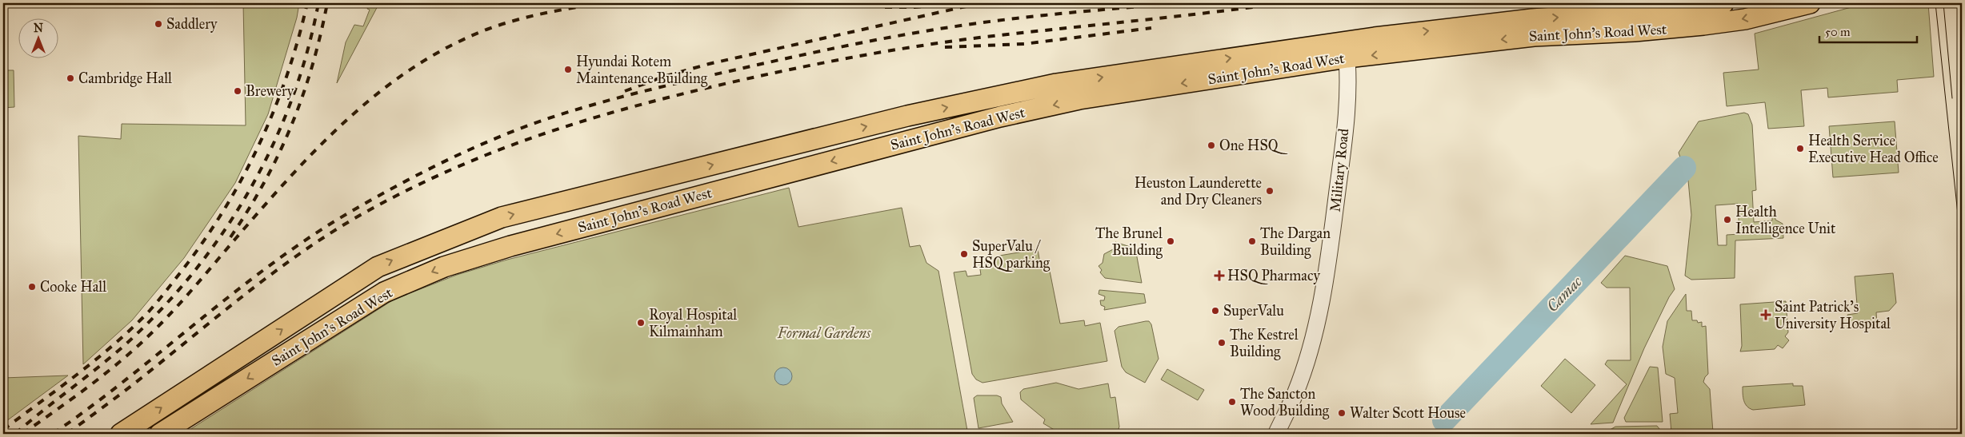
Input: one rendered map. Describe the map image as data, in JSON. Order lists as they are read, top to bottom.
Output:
{
  "streets": {
    "main road": ["Saint John's Road West"],
    "street": ["Military Road"]
  },
  "crossings": [
    ["Saint John's Road West", "Military Road"]
  ],
  "water": ["Camac"],
  "parks": ["Formal Gardens"],
  "places": {
    "other": [
      "Saddlery",
      "Hyundai Rotem Maintenance Building",
      "Cambridge Hall",
      "Brewery",
      "One HSQ",
      "Health Service Executive Head Office",
      "Heuston Launderette and Dry Cleaners",
      "Health Intelligence Unit",
      "The Brunel Building",
      "The Dargan Building",
      "SuperValu / HSQ parking",
      "Cooke Hall",
      "SuperValu",
      "Royal Hospital Kilmainham",
      "The Kestrel Building",
      "The Sancton Wood Building",
      "Walter Scott House"
    ],
    "health": ["HSQ Pharmacy", "Saint Patrick’s University Hospital"]
  },
  "scale_bar": "50 m",
  "north": "top"
}
